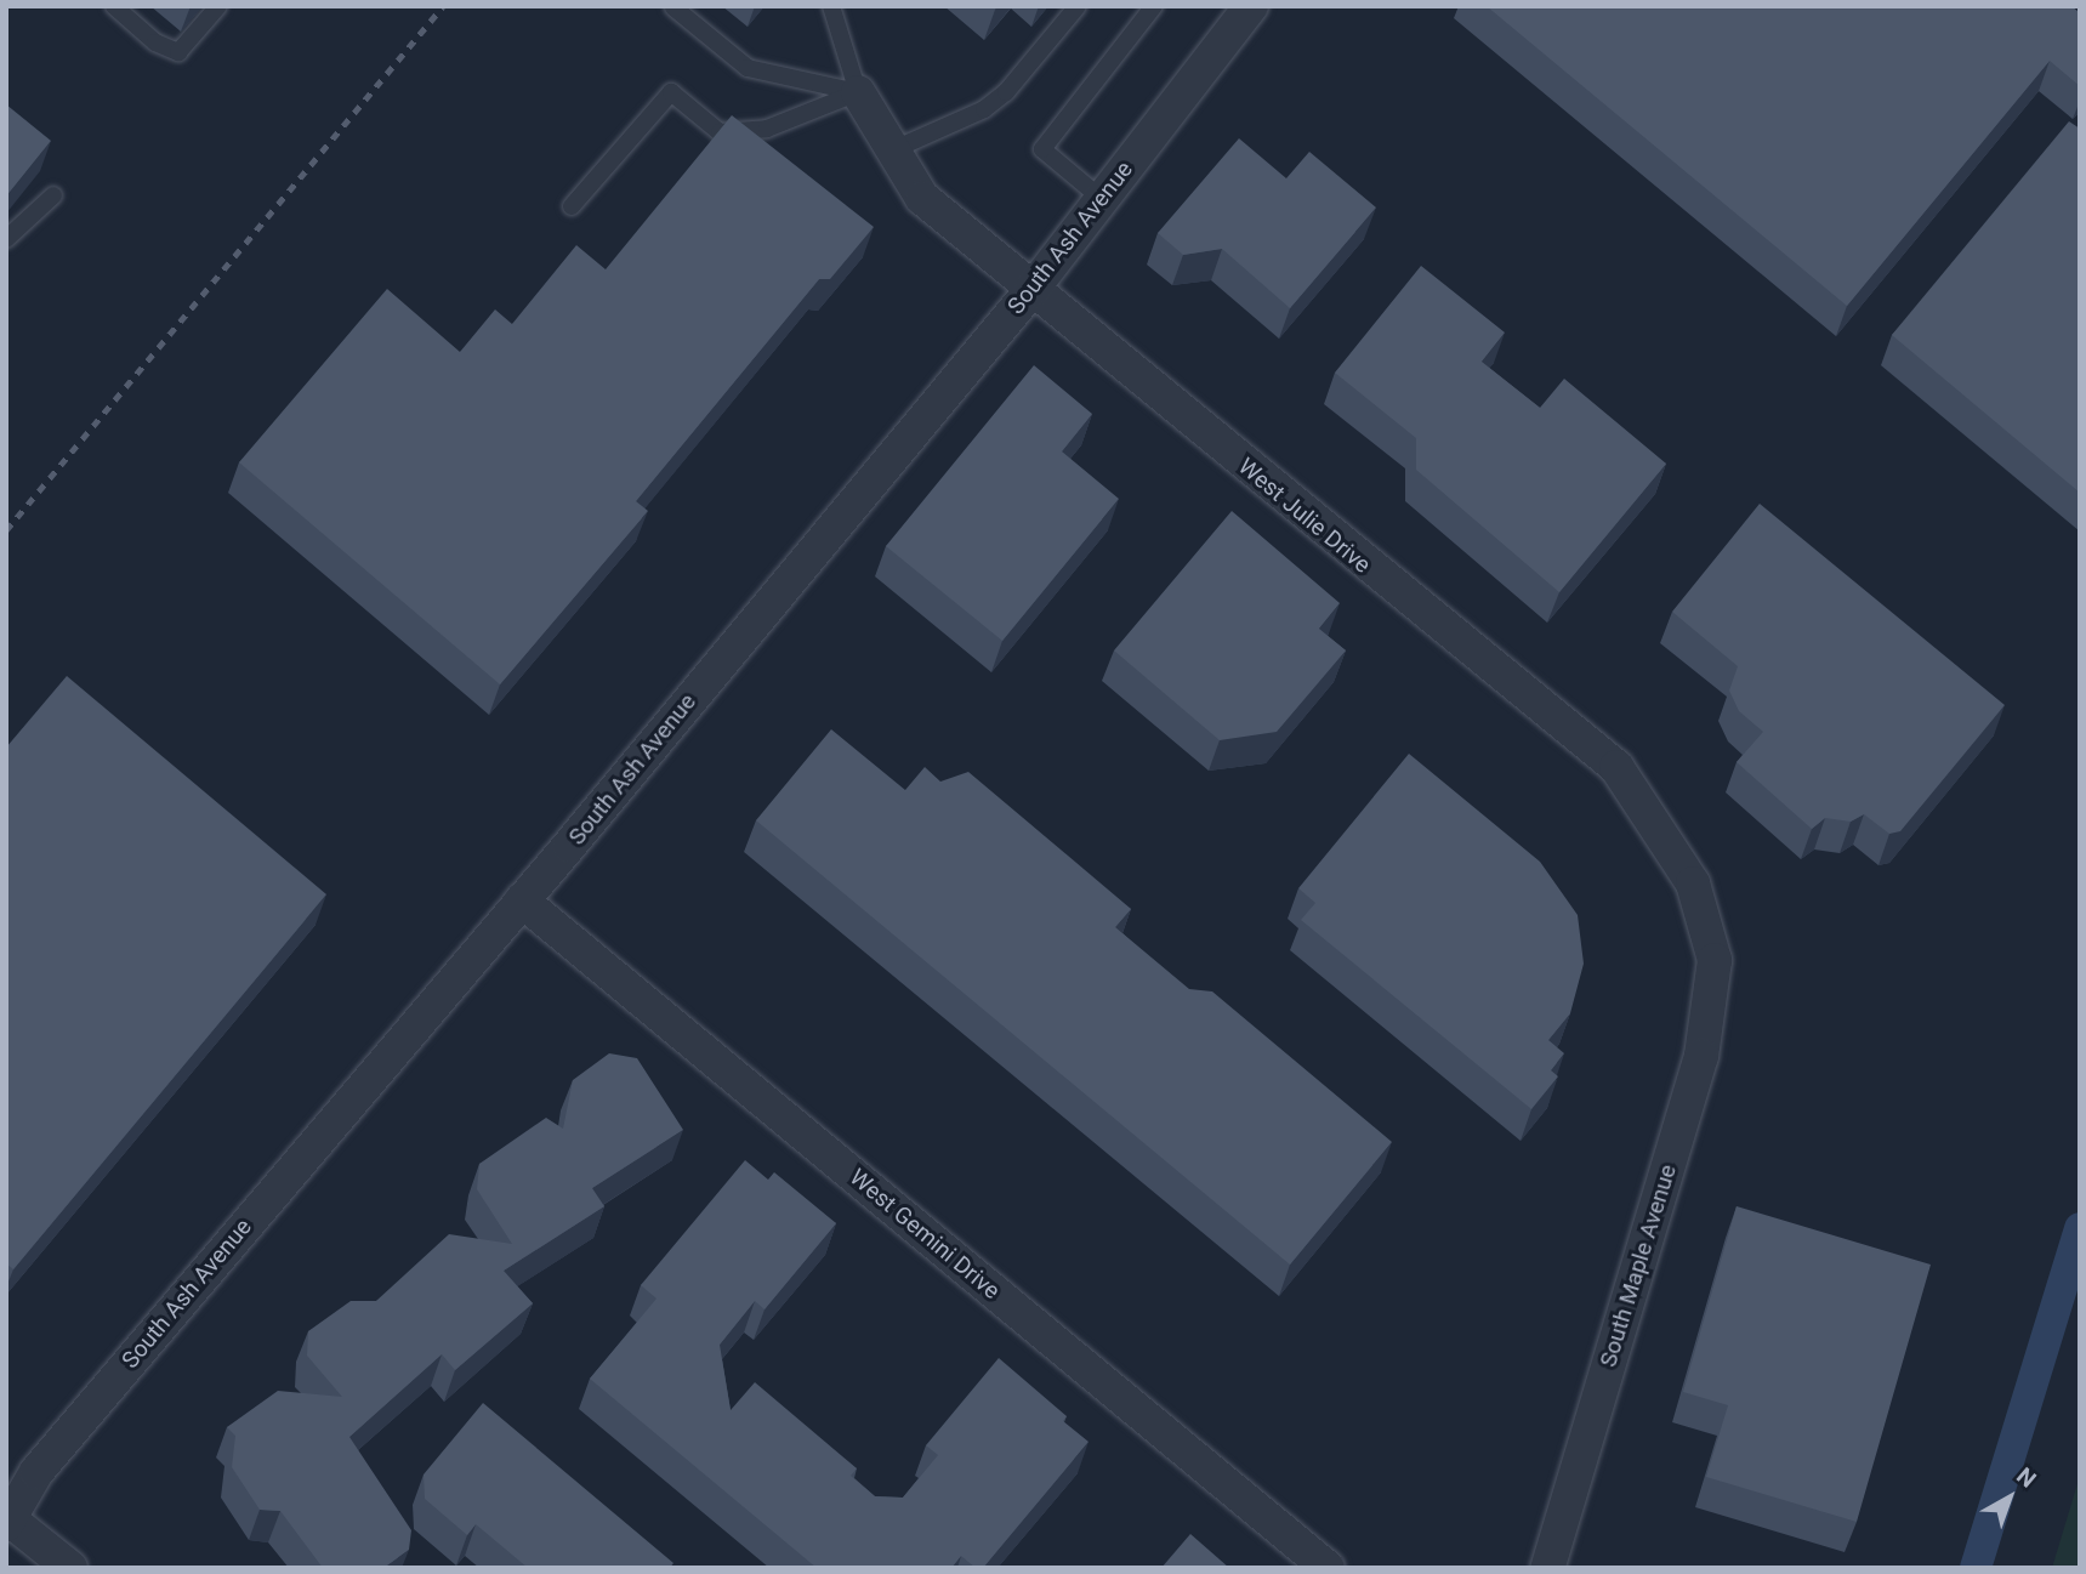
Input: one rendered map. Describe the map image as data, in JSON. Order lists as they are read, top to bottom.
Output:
{
  "streets": {
    "street": [
      "South Ash Avenue",
      "West Julie Drive",
      "West Gemini Drive",
      "South Maple Avenue"
    ]
  },
  "crossings": [
    ["South Ash Avenue", "West Julie Drive"],
    ["South Ash Avenue", "West Gemini Drive"],
    ["West Julie Drive", "South Maple Avenue"]
  ],
  "north": "top right"
}
